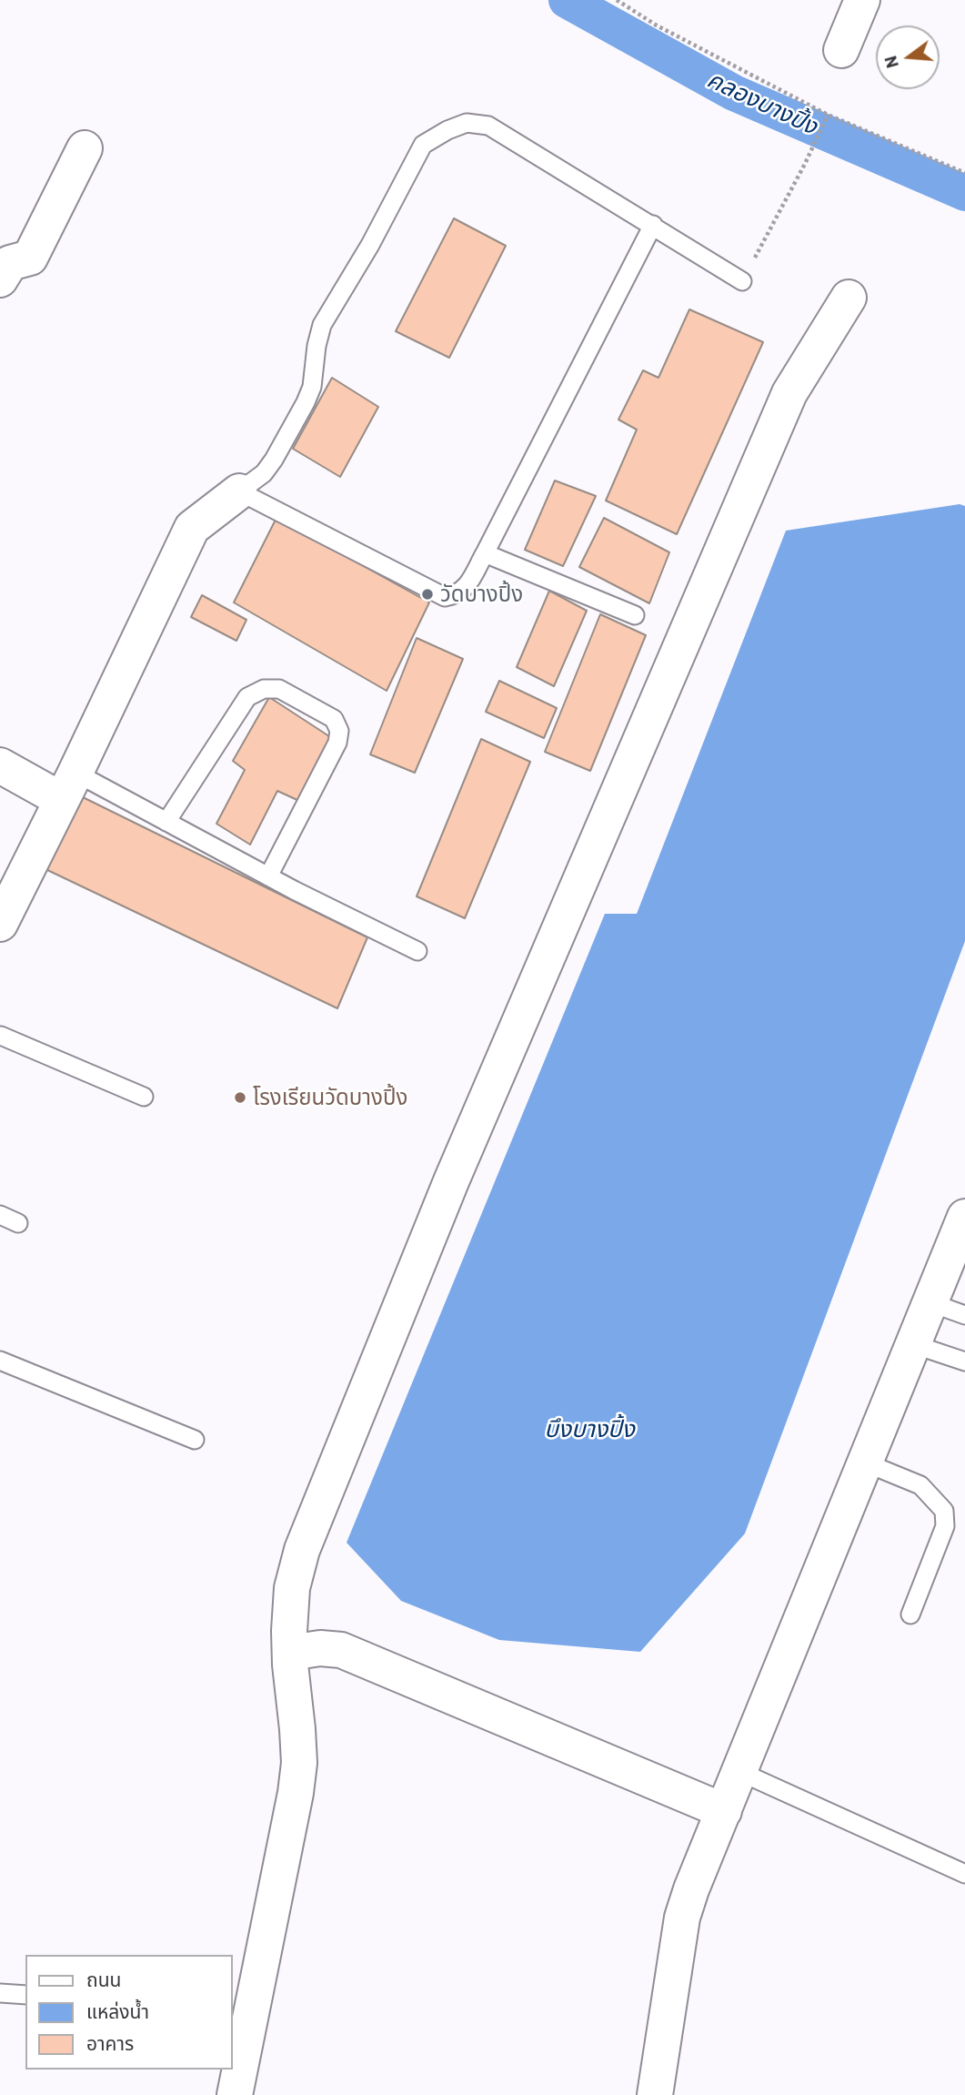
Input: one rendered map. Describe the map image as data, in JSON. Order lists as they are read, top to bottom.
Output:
{
  "water": ["คลองบางปิ้ง", "บึงบางปิ้ง"],
  "places": ["วัดบางปิ้ง", "โรงเรียนวัดบางปิ้ง"],
  "legend": ["ถนน", "แหล่งน้ำ", "อาคาร"],
  "north": "left"
}
